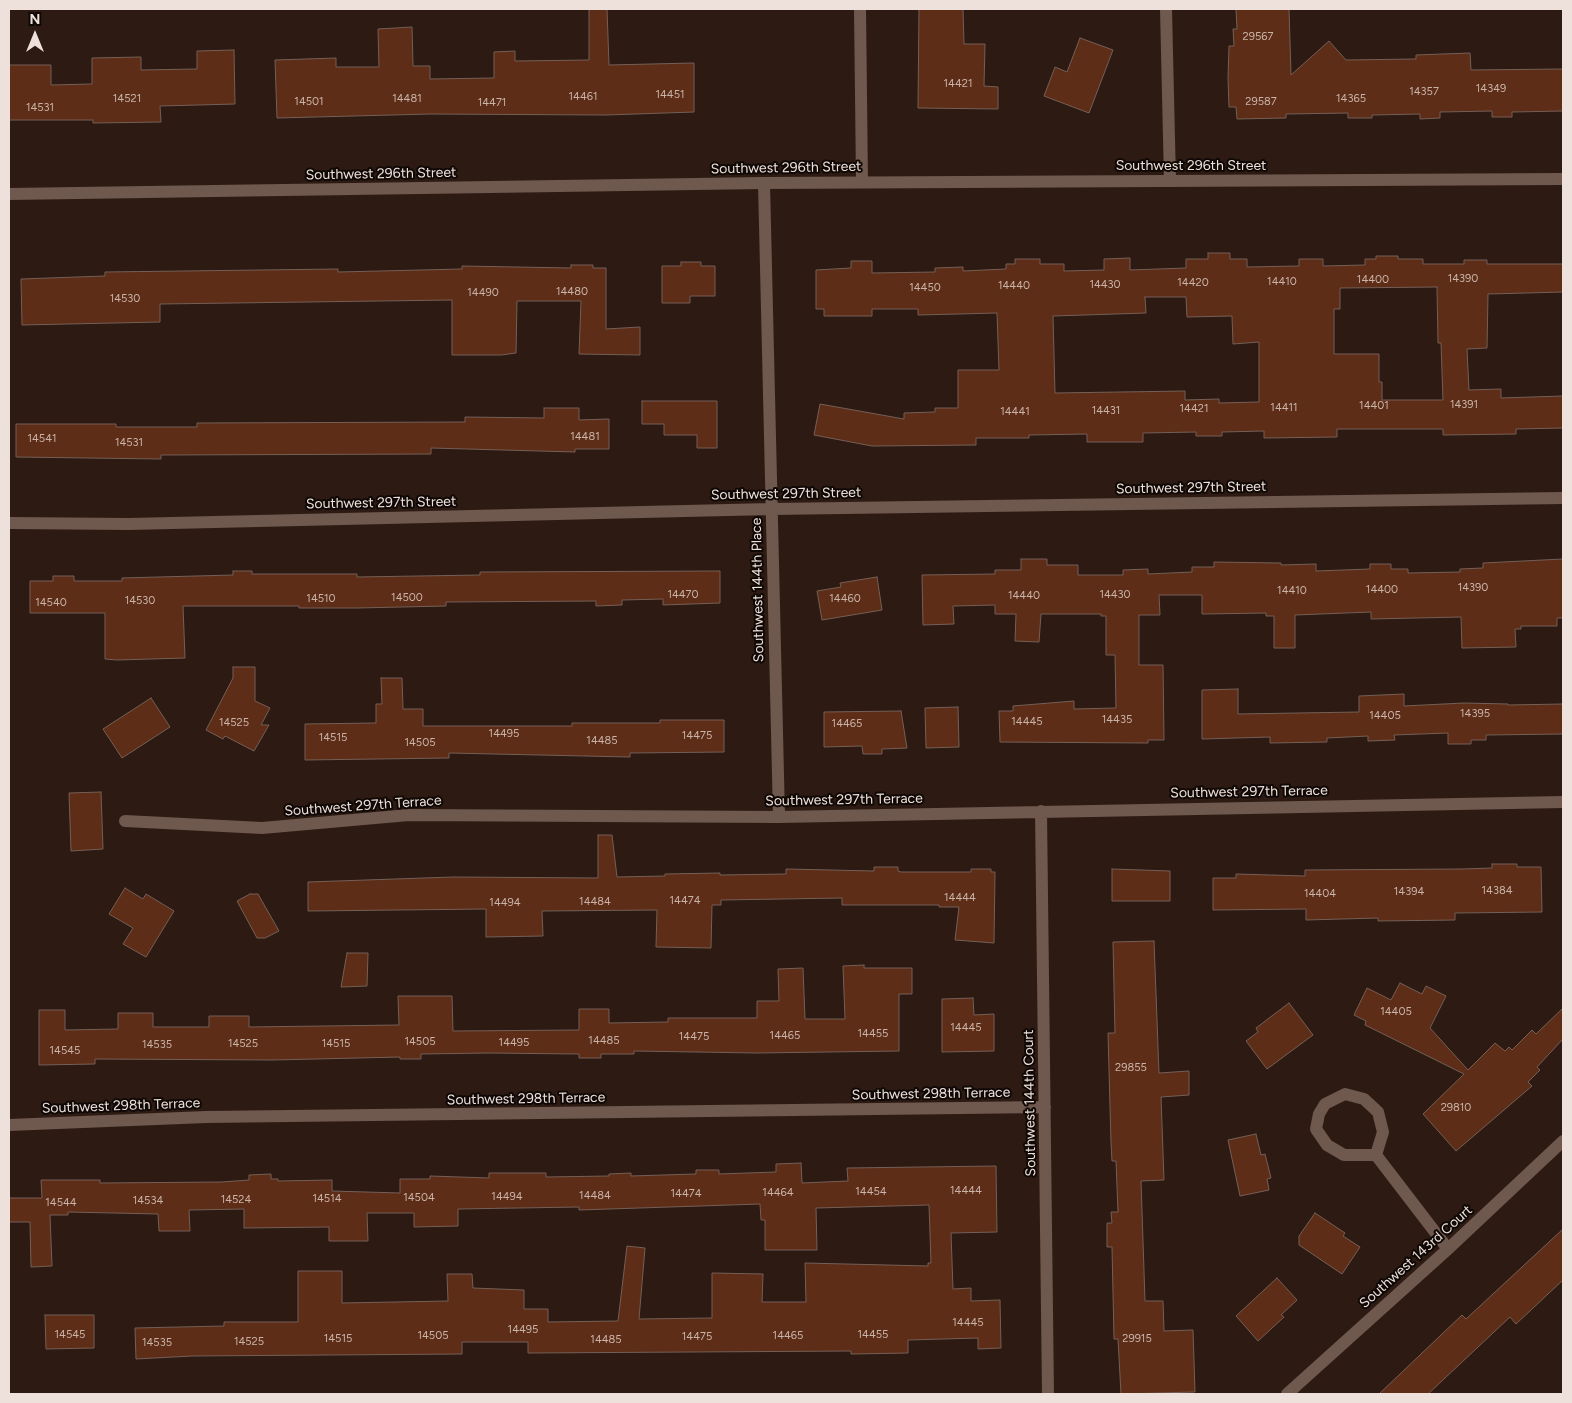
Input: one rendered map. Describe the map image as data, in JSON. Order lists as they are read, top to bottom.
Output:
{
  "streets": {
    "street": [
      "Southwest 296th Street",
      "Southwest 297th Street",
      "Southwest 144th Place",
      "Southwest 297th Terrace",
      "Southwest 298th Terrace",
      "Southwest 144th Court",
      "Southwest 143rd Court"
    ]
  },
  "crossings": [
    ["Southwest 296th Street", "Southwest 144th Place"],
    ["Southwest 297th Street", "Southwest 144th Place"],
    ["Southwest 144th Place", "Southwest 297th Terrace"],
    ["Southwest 297th Terrace", "Southwest 144th Court"],
    ["Southwest 298th Terrace", "Southwest 144th Court"]
  ],
  "house_numbers": [
    "29567",
    "14421",
    "14349",
    "14357",
    "14451",
    "14461",
    "14521",
    "14481",
    "14365",
    "14501",
    "29587",
    "14471",
    "14531",
    "14390",
    "14400",
    "14410",
    "14420",
    "14430",
    "14440",
    "14450",
    "14480",
    "14490",
    "14530",
    "14391",
    "14401",
    "14411",
    "14421",
    "14431",
    "14441",
    "14481",
    "14541",
    "14531",
    "14390",
    "14400",
    "14410",
    "14470",
    "14430",
    "14440",
    "14500",
    "14510",
    "14460",
    "14530",
    "14540",
    "14395",
    "14405",
    "14435",
    "14445",
    "14525",
    "14465",
    "14495",
    "14475",
    "14515",
    "14485",
    "14505",
    "14384",
    "14394",
    "14404",
    "14444",
    "14474",
    "14484",
    "14494",
    "14405",
    "14445",
    "14455",
    "14465",
    "14475",
    "14485",
    "14505",
    "14495",
    "14525",
    "14515",
    "14535",
    "14545",
    "29855",
    "29810",
    "14444",
    "14454",
    "14464",
    "14474",
    "14484",
    "14494",
    "14504",
    "14514",
    "14524",
    "14534",
    "14544",
    "14445",
    "14495",
    "14545",
    "14455",
    "14505",
    "14465",
    "14475",
    "14515",
    "29915",
    "14485",
    "14525",
    "14535"
  ],
  "north": "top"
}
